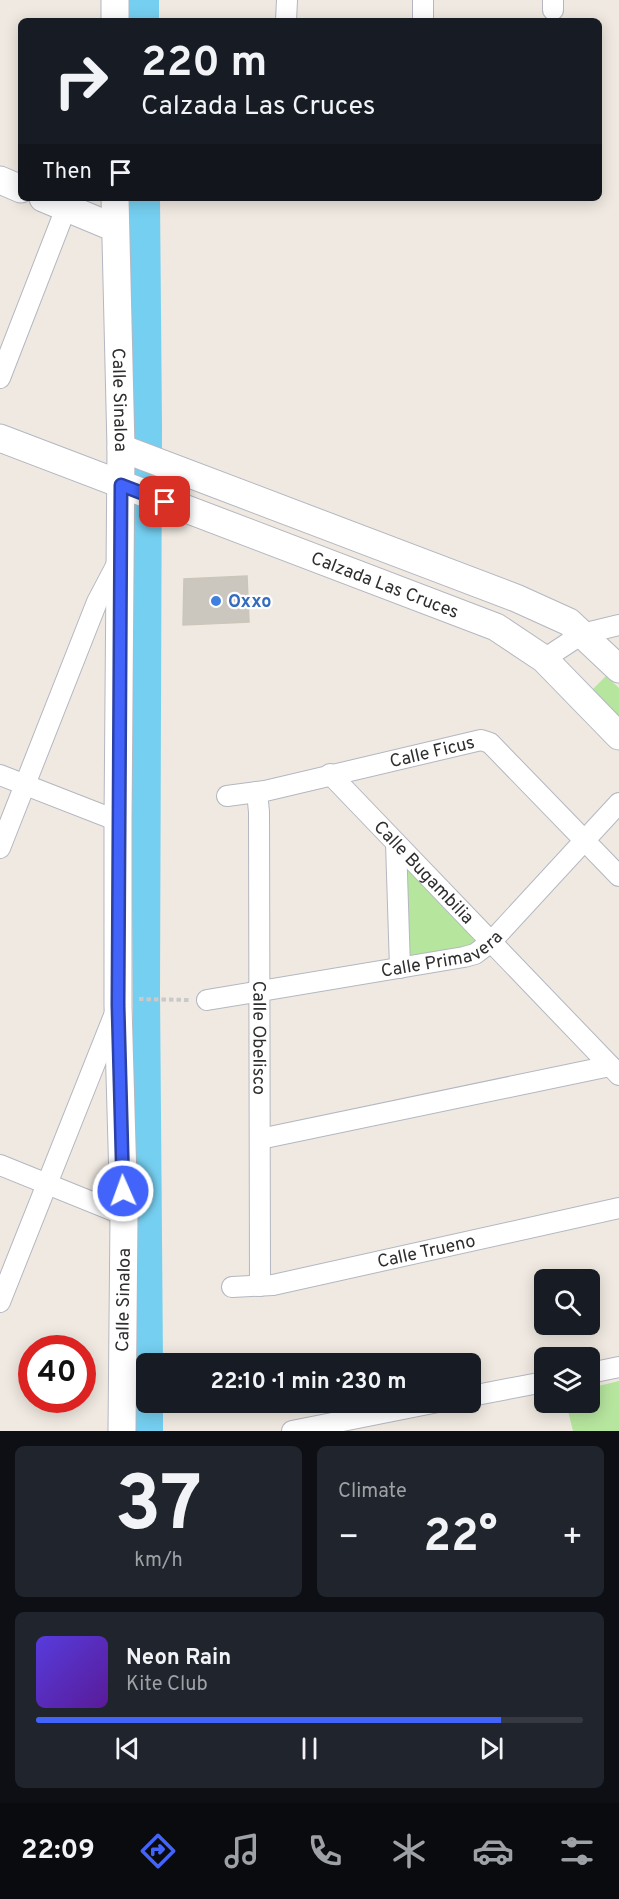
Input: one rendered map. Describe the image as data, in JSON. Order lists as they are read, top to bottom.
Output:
{
  "streets": {
    "street": [
      "Calle Sinaloa",
      "Calzada Las Cruces",
      "Calle Ficus",
      "Calle Bugambilia",
      "Calle Primavera",
      "Calle Obelisco",
      "Calle Trueno"
    ]
  },
  "crossings": [
    ["Calle Sinaloa", "Calzada Las Cruces"],
    ["Calle Ficus", "Calle Bugambilia"],
    ["Calle Ficus", "Calle Primavera"],
    ["Calle Ficus", "Calle Obelisco"],
    ["Calle Bugambilia", "Calle Primavera"],
    ["Calle Primavera", "Calle Obelisco"],
    ["Calle Obelisco", "Calle Trueno"]
  ],
  "places": ["Oxxo"],
  "page": {
    "turn": ["220 m", "Calzada Las Cruces"],
    "then": "Then",
    "limit": "40",
    "trip": "22:10 · 1 min · 230 m",
    "tile": [
      ["37", "km/h"],
      "Climate"
    ],
    "heat": ["−", "22°", "+"],
    "song": ["Neon Rain", "Kite Club"],
    "tabs": "22:09"
  }
}
